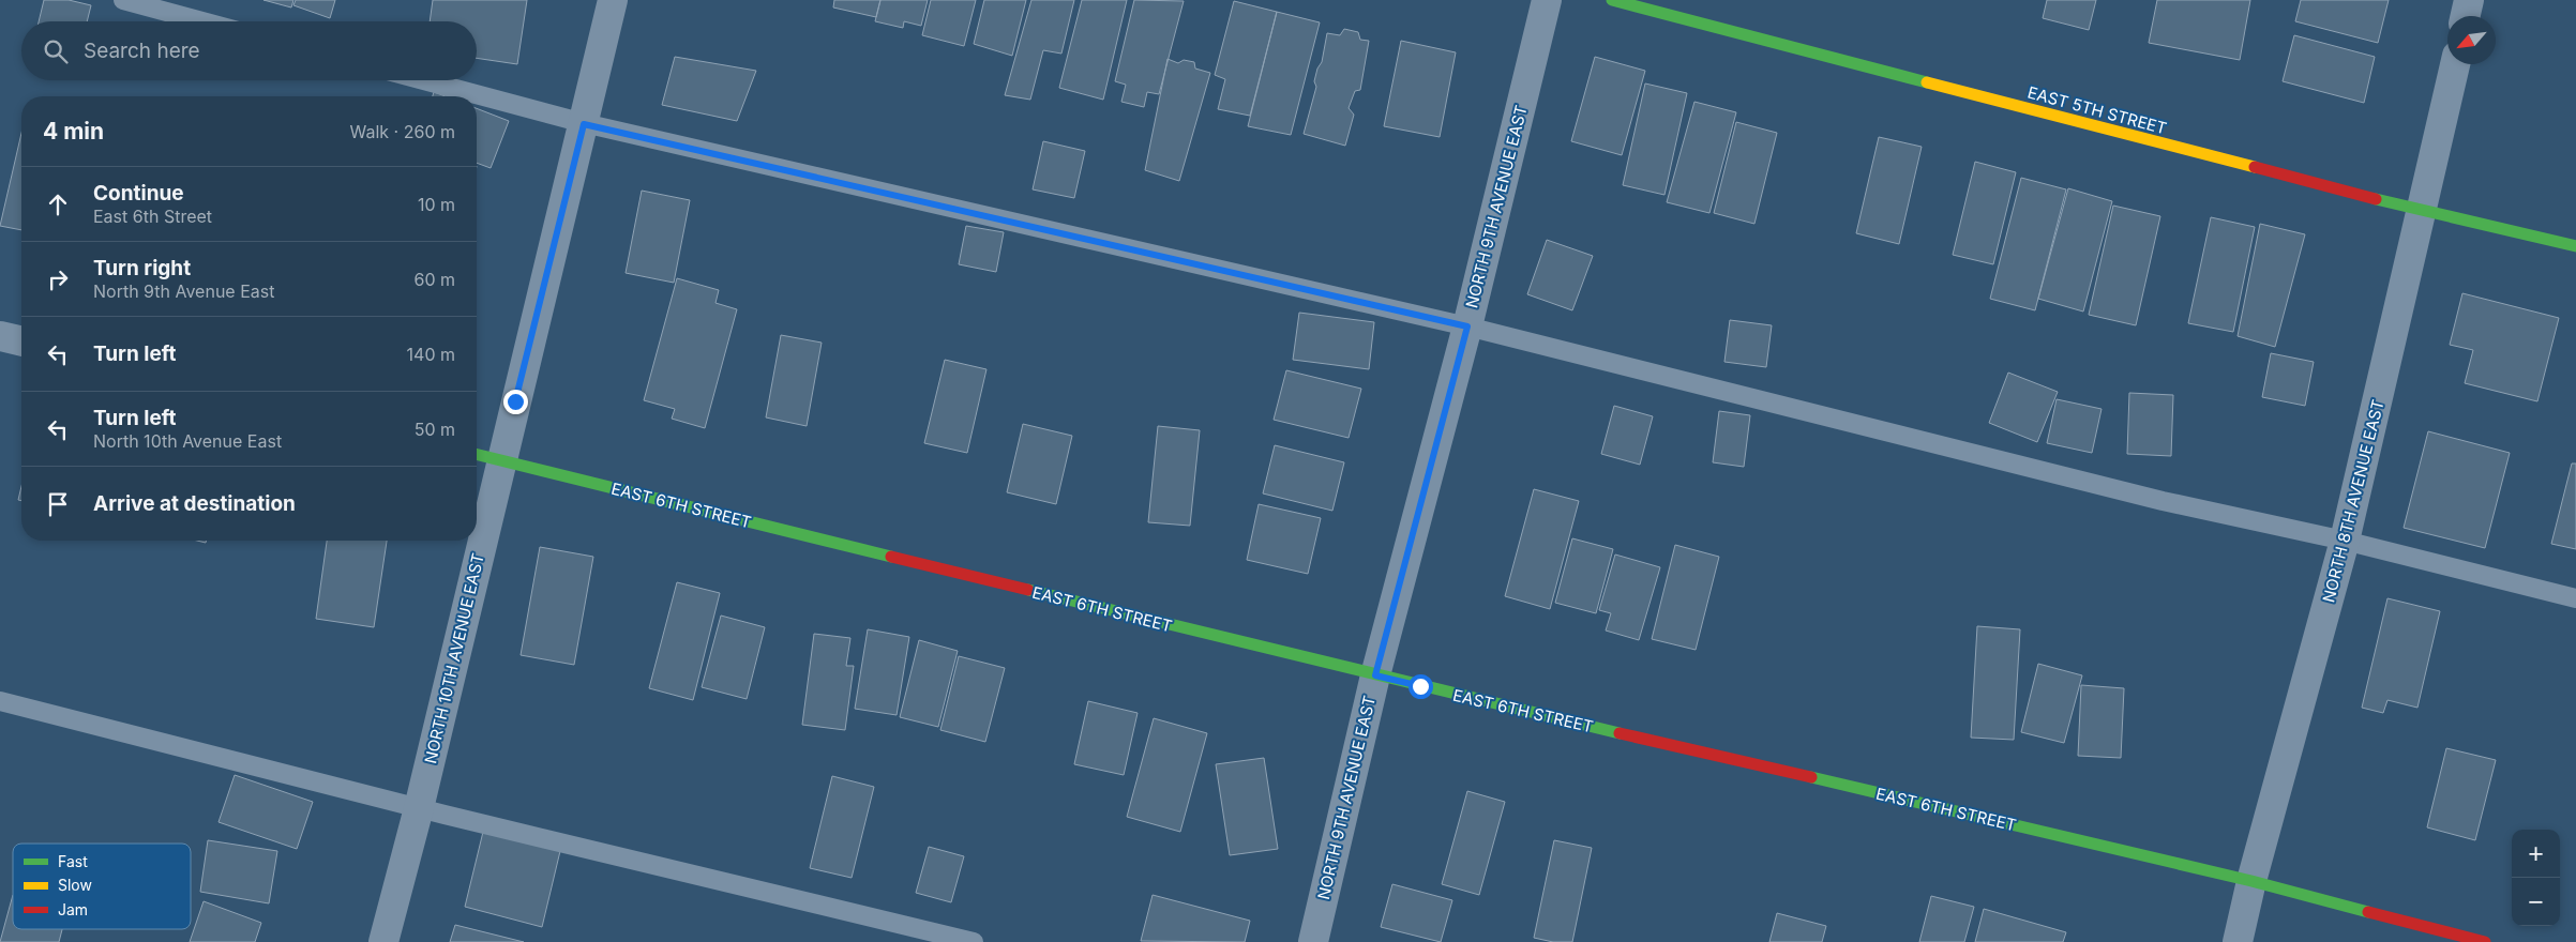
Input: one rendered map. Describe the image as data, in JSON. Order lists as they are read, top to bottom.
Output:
{
  "streets": {
    "street": [
      "EAST 5TH STREET",
      "NORTH 9TH AVENUE EAST",
      "NORTH 8TH AVENUE EAST",
      "EAST 6TH STREET",
      "NORTH 10TH AVENUE EAST"
    ]
  },
  "crossings": [
    ["EAST 5TH STREET", "NORTH 8TH AVENUE EAST"],
    ["NORTH 9TH AVENUE EAST", "EAST 6TH STREET"],
    ["NORTH 8TH AVENUE EAST", "EAST 6TH STREET"],
    ["EAST 6TH STREET", "NORTH 10TH AVENUE EAST"]
  ],
  "legend": ["Fast", "Slow", "Jam"],
  "north": "bottom left",
  "page": {
    "search": "Search here",
    "heading": ["4 min", "Walk · 260 m"],
    "list": [
      ["Continue", "East 6th Street", "10 m"],
      ["Turn right", "North 9th Avenue East", "60 m"],
      ["Turn left", "140 m"],
      ["Turn left", "North 10th Avenue East", "50 m"],
      "Arrive at destination"
    ],
    "map_buttons": ["+", "−"]
  }
}
